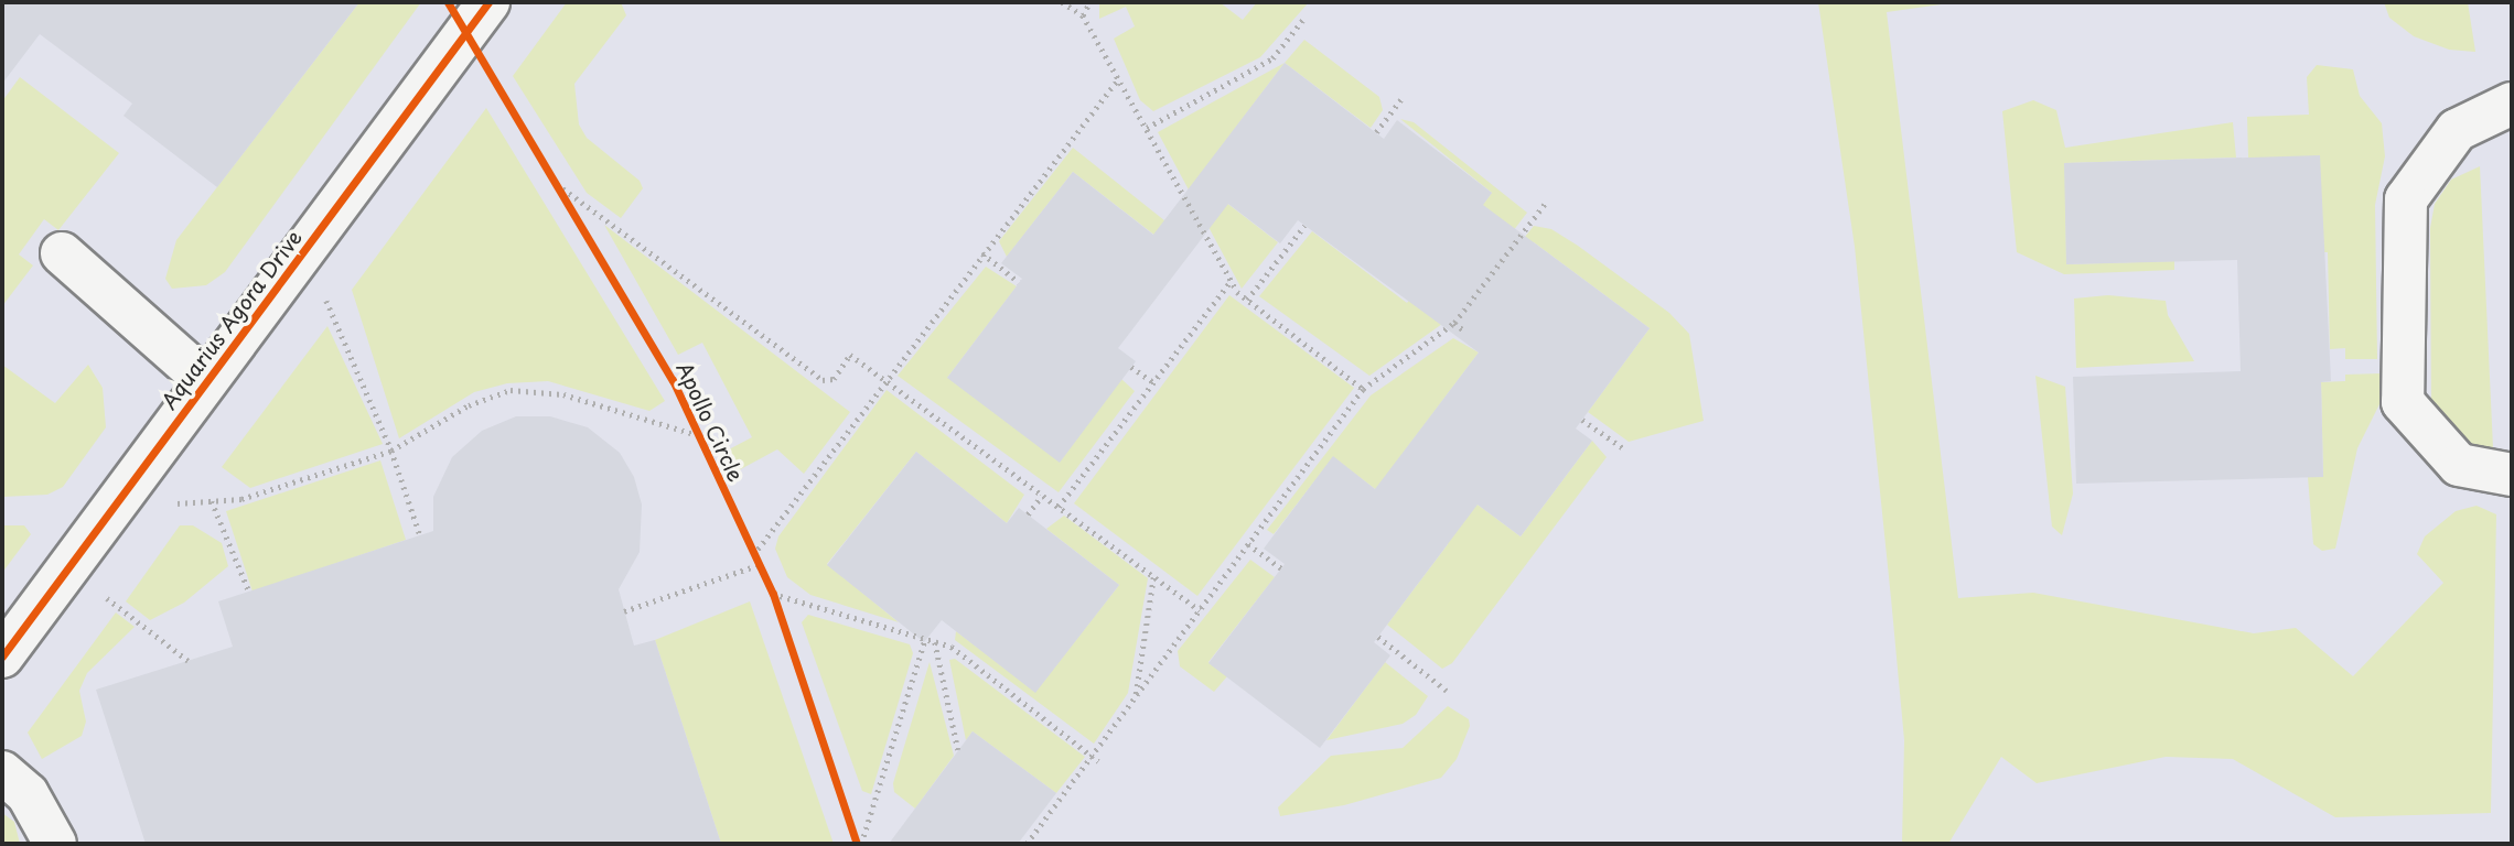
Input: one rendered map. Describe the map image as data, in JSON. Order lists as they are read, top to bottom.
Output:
{
  "streets": {
    "street": ["Aquarius Agora Drive"],
    "cycle path": ["Apollo Circle"]
  }
}
